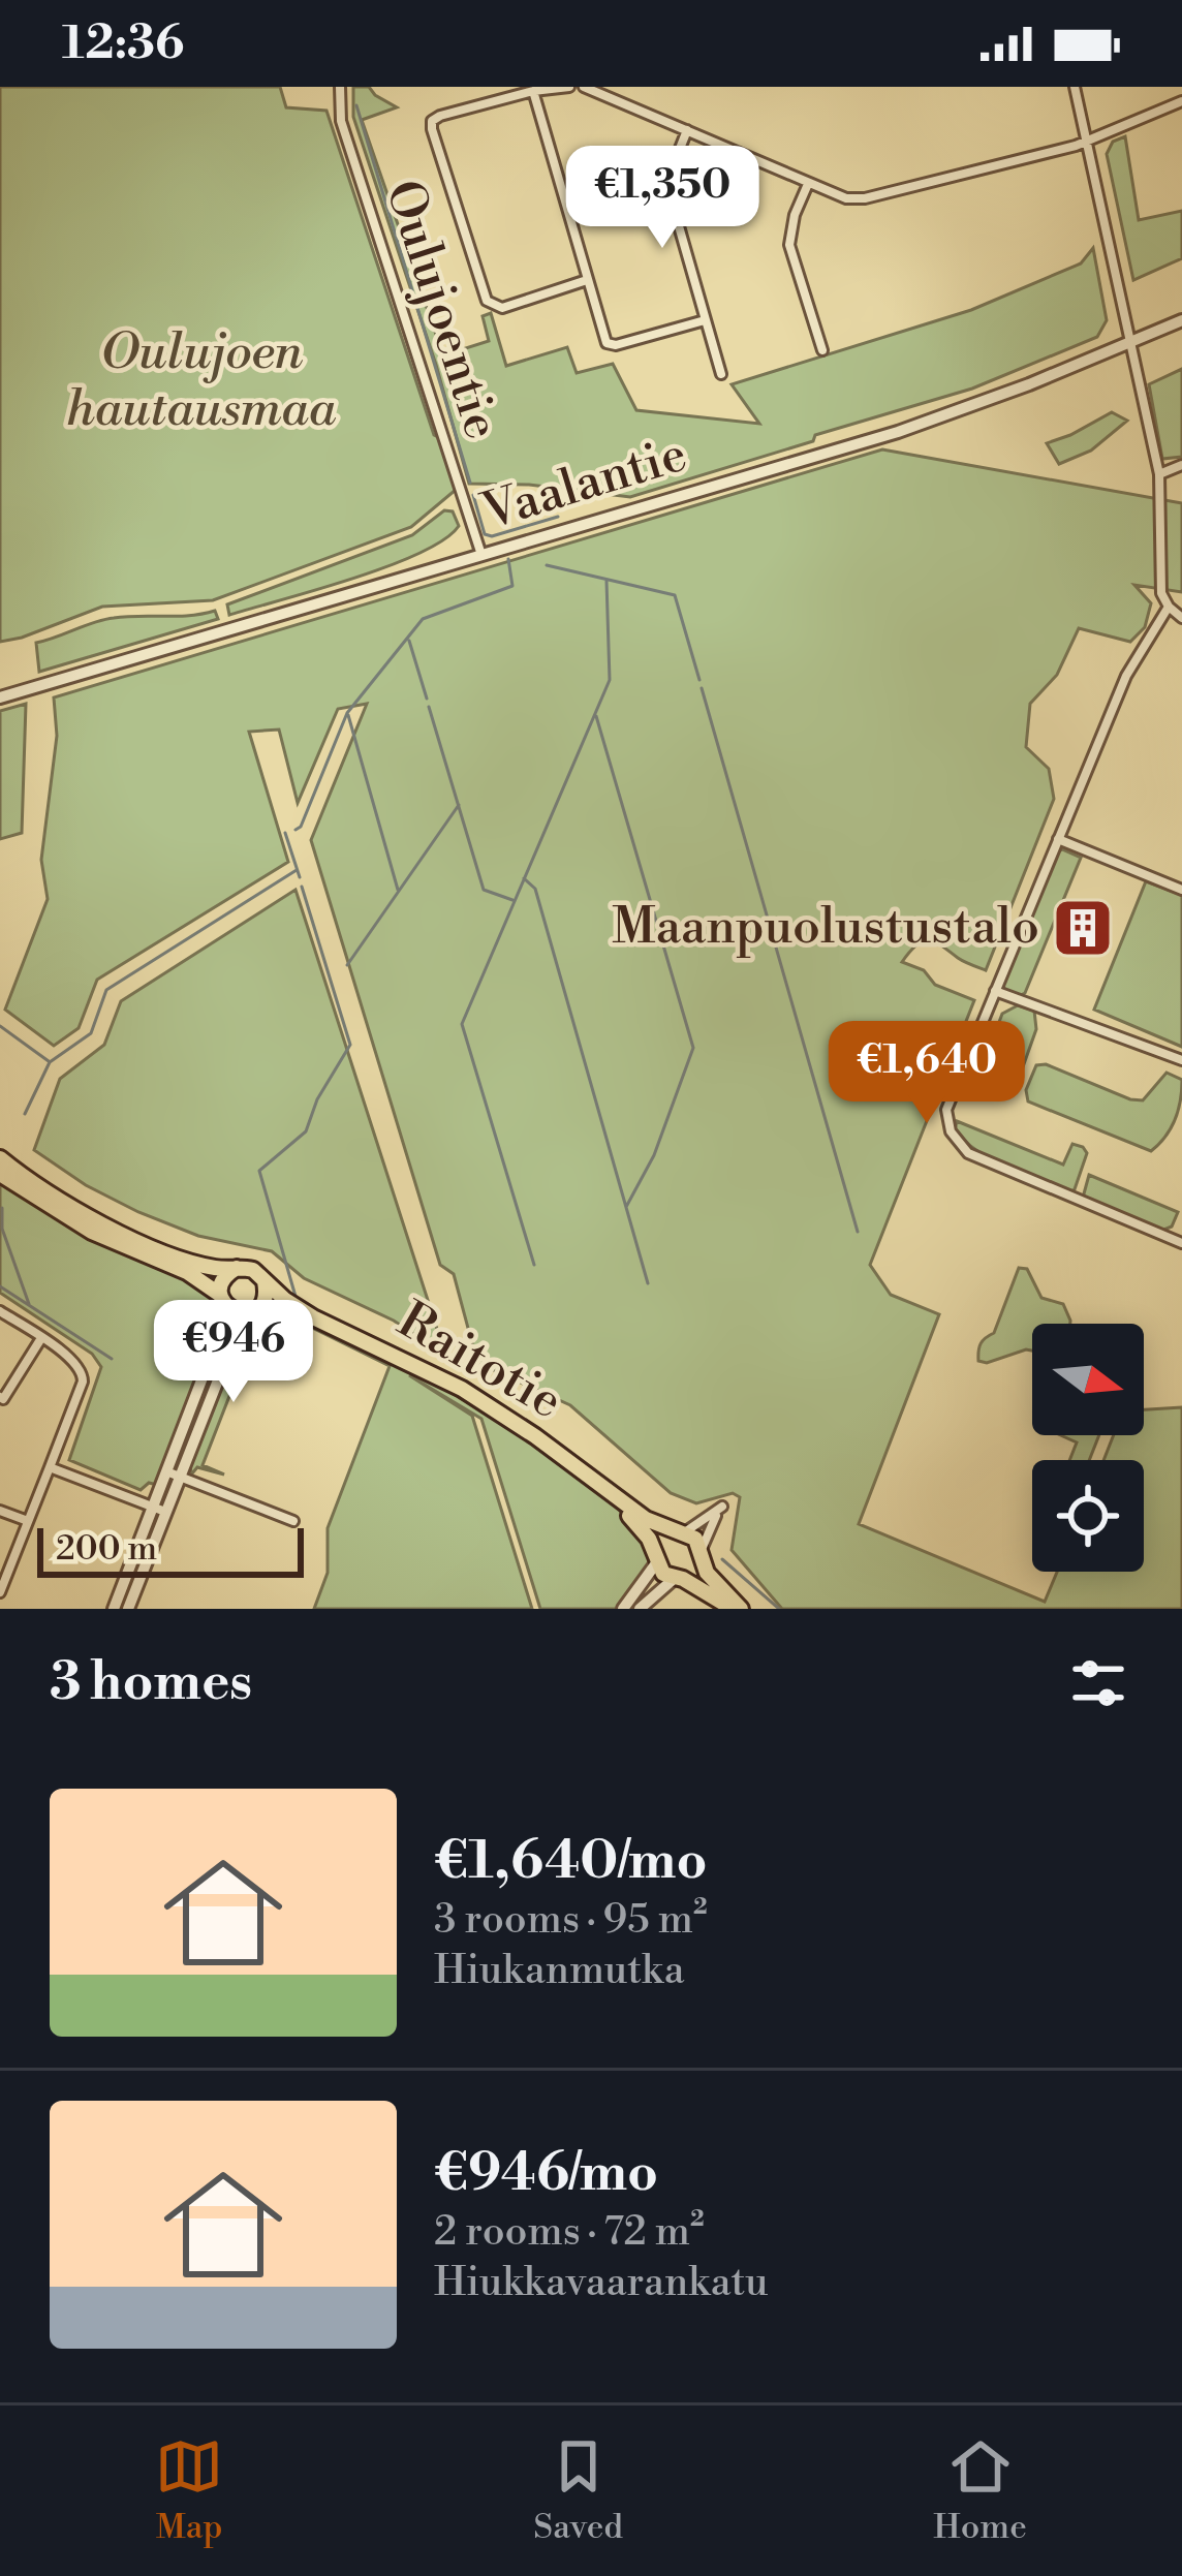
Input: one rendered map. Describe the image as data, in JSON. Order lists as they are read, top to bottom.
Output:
{
  "streets": {
    "main road": ["Raitotie"],
    "street": ["Oulujoentie", "Vaalantie"]
  },
  "crossings": [
    ["Oulujoentie", "Vaalantie"]
  ],
  "parks": ["Oulujoen hautausmaa"],
  "places": {
    "building": ["Maanpuolustustalo"]
  },
  "scale_bar": "200 m",
  "north": "right",
  "page": {
    "status": "12:36",
    "price": ["€1,350", "€1,640", "€946"],
    "scale": "200 m",
    "heading": "3 homes",
    "list": [
      {
        "name": "€1,640/mo",
        "note": "3 rooms · 95 m² · Hiukanmutka"
      },
      {
        "name": "€946/mo",
        "note": "2 rooms · 72 m² · Hiukkavaarankatu"
      }
    ],
    "tabs": ["Map", "Saved", "Home"]
  }
}
